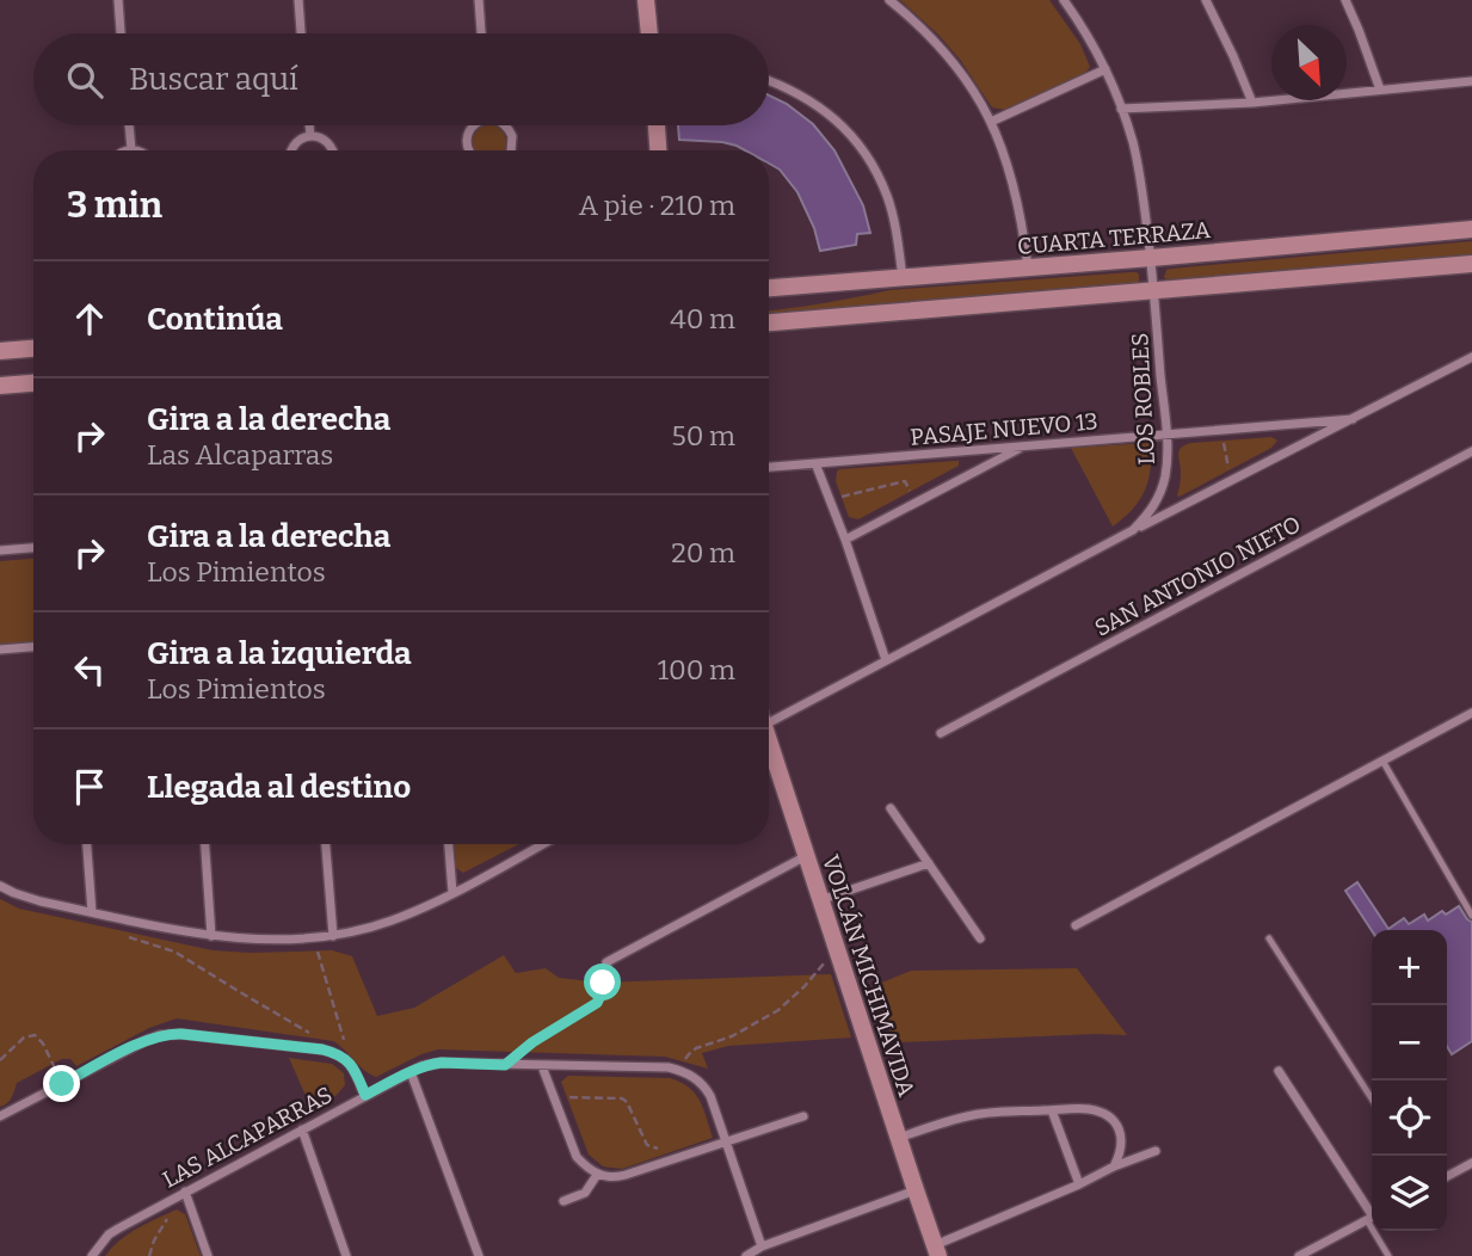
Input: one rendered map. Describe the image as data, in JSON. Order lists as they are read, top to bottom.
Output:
{
  "streets": {
    "main road": ["CUARTA TERRAZA", "VOLCÁN MICHIMAVIDA"],
    "street": [
      "LOS ROBLES",
      "PASAJE NUEVO 13",
      "SAN ANTONIO NIETO",
      "LAS ALCAPARRAS"
    ]
  },
  "crossings": [
    ["CUARTA TERRAZA", "LOS ROBLES"],
    ["LOS ROBLES", "PASAJE NUEVO 13"]
  ],
  "north": "bottom right",
  "page": {
    "search": "Buscar aquí",
    "heading": ["3 min", "A pie · 210 m"],
    "list": [
      ["Continúa", "40 m"],
      ["Gira a la derecha", "Las Alcaparras", "50 m"],
      ["Gira a la derecha", "Los Pimientos", "20 m"],
      ["Gira a la izquierda", "Los Pimientos", "100 m"],
      "Llegada al destino"
    ],
    "map_buttons": ["+", "−"]
  }
}
